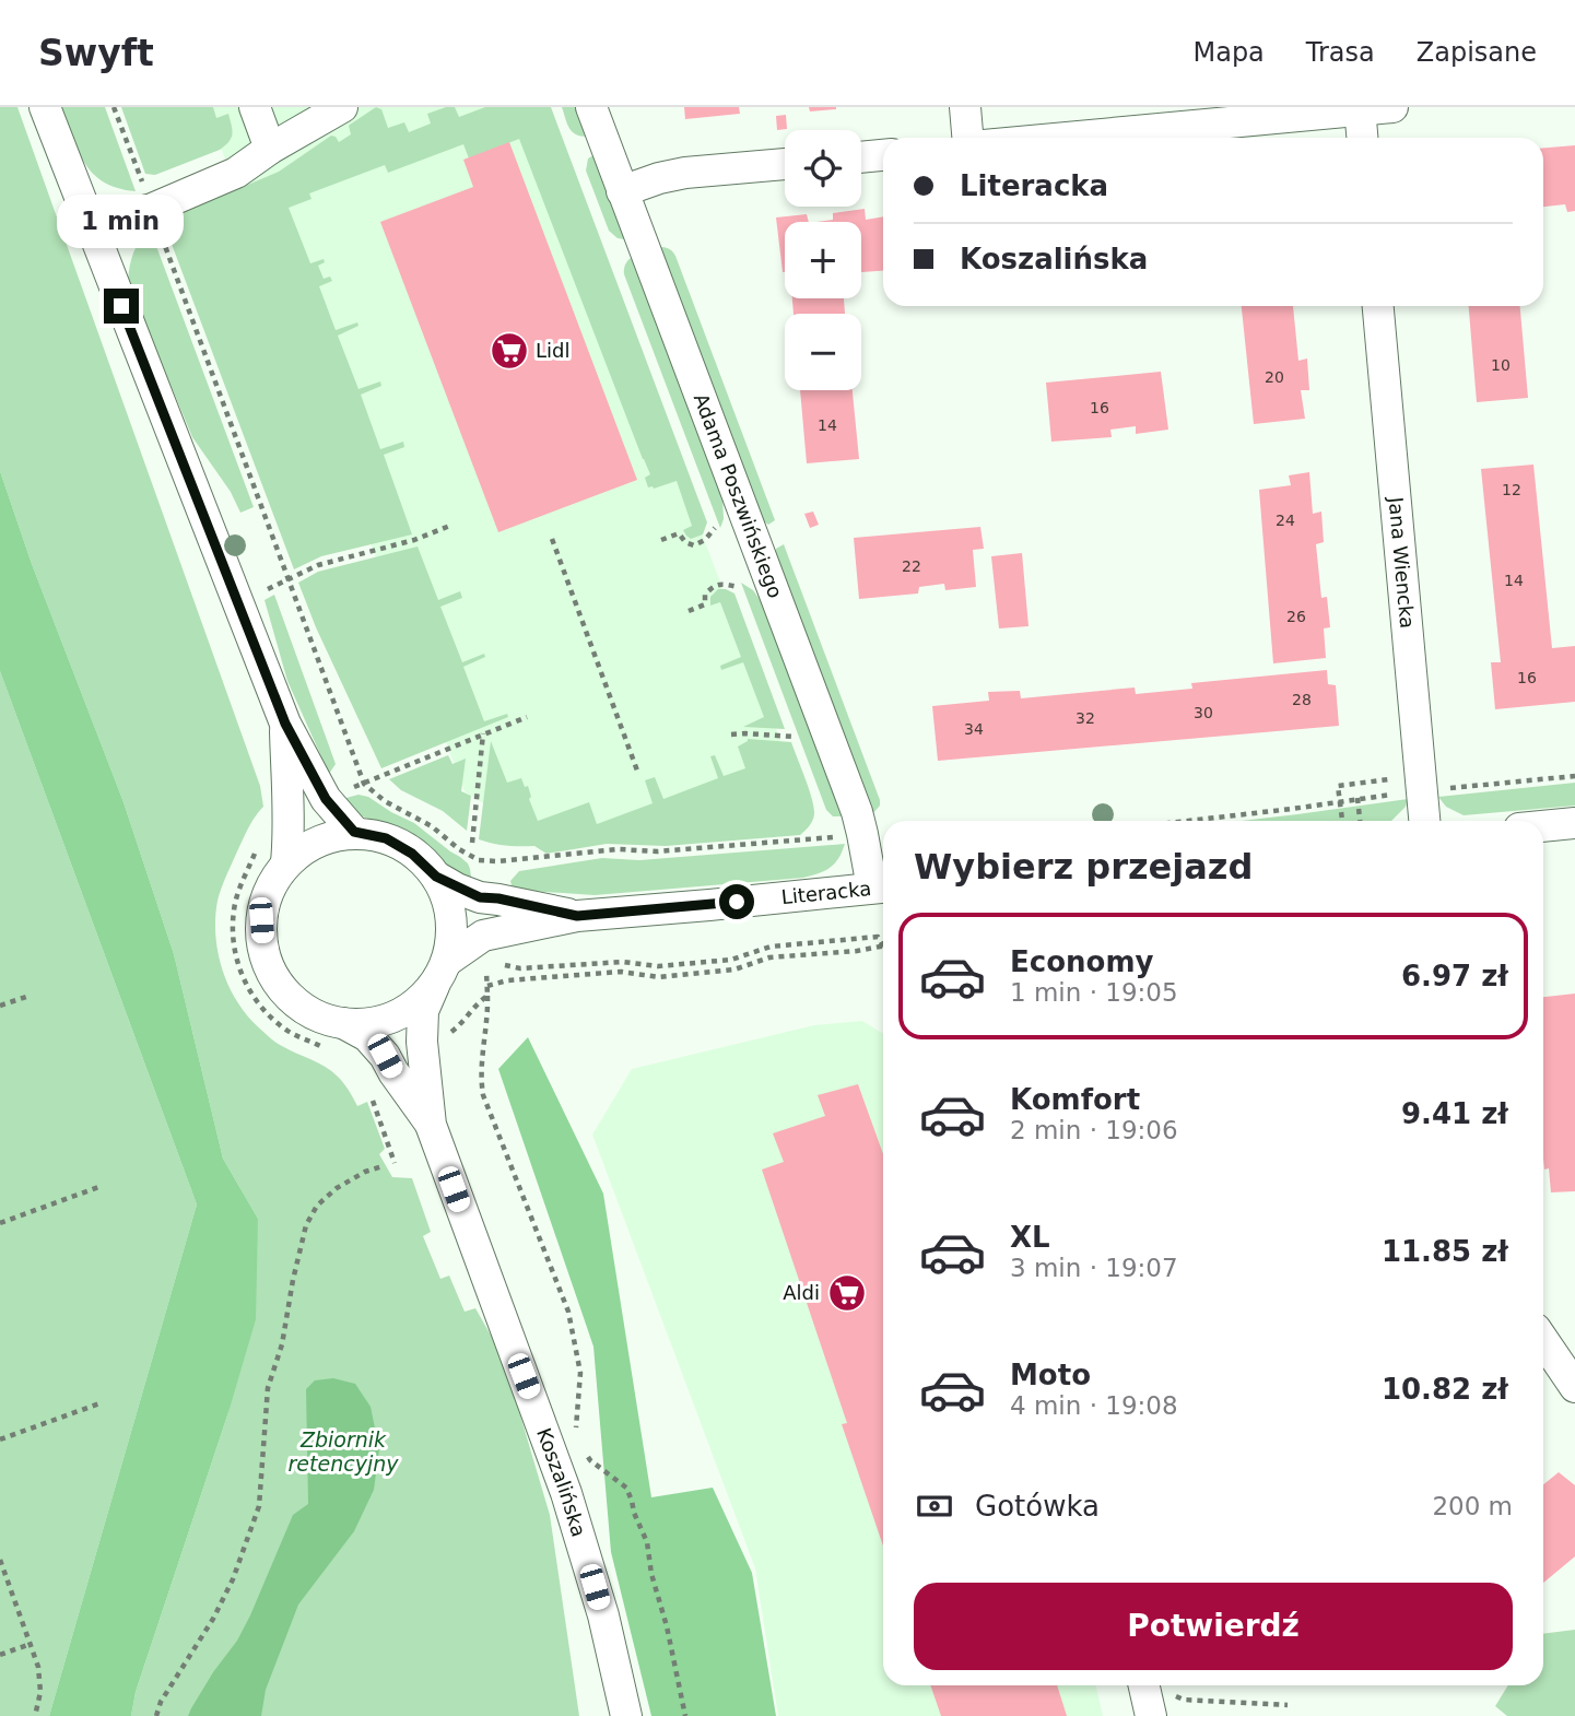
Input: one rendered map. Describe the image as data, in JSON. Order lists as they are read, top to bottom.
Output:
{
  "streets": {
    "street": [
      "Adama Poszwińskiego",
      "Jana Wiencka",
      "Literacka",
      "Koszalińska"
    ]
  },
  "crossings": [
    ["Literacka", "Koszalińska"]
  ],
  "water": ["Zbiornik retencyjny"],
  "places": {
    "supermarket": ["Lidl", "Aldi"]
  },
  "house_numbers": [
    "10",
    "20",
    "16",
    "14",
    "12",
    "24",
    "22",
    "14",
    "26",
    "16",
    "28",
    "30",
    "32",
    "34"
  ],
  "page": {
    "header": "Swyft",
    "nav": ["Mapa", "Trasa", "Zapisane"],
    "map_buttons": ["+", "−"],
    "banner": ["Literacka", "Koszalińska"],
    "bubble": "1 min",
    "heading": "Wybierz przejazd",
    "list": [
      {
        "name": "Economy",
        "note": "1 min · 19:05",
        "value": "6.97 zł"
      },
      {
        "name": "Komfort",
        "note": "2 min · 19:06",
        "value": "9.41 zł"
      },
      {
        "name": "XL",
        "note": "3 min · 19:07",
        "value": "11.85 zł"
      },
      {
        "name": "Moto",
        "note": "4 min · 19:08",
        "value": "10.82 zł"
      }
    ],
    "pay": ["Gotówka", "200 m"],
    "buttons": "Potwierdź"
  }
}
